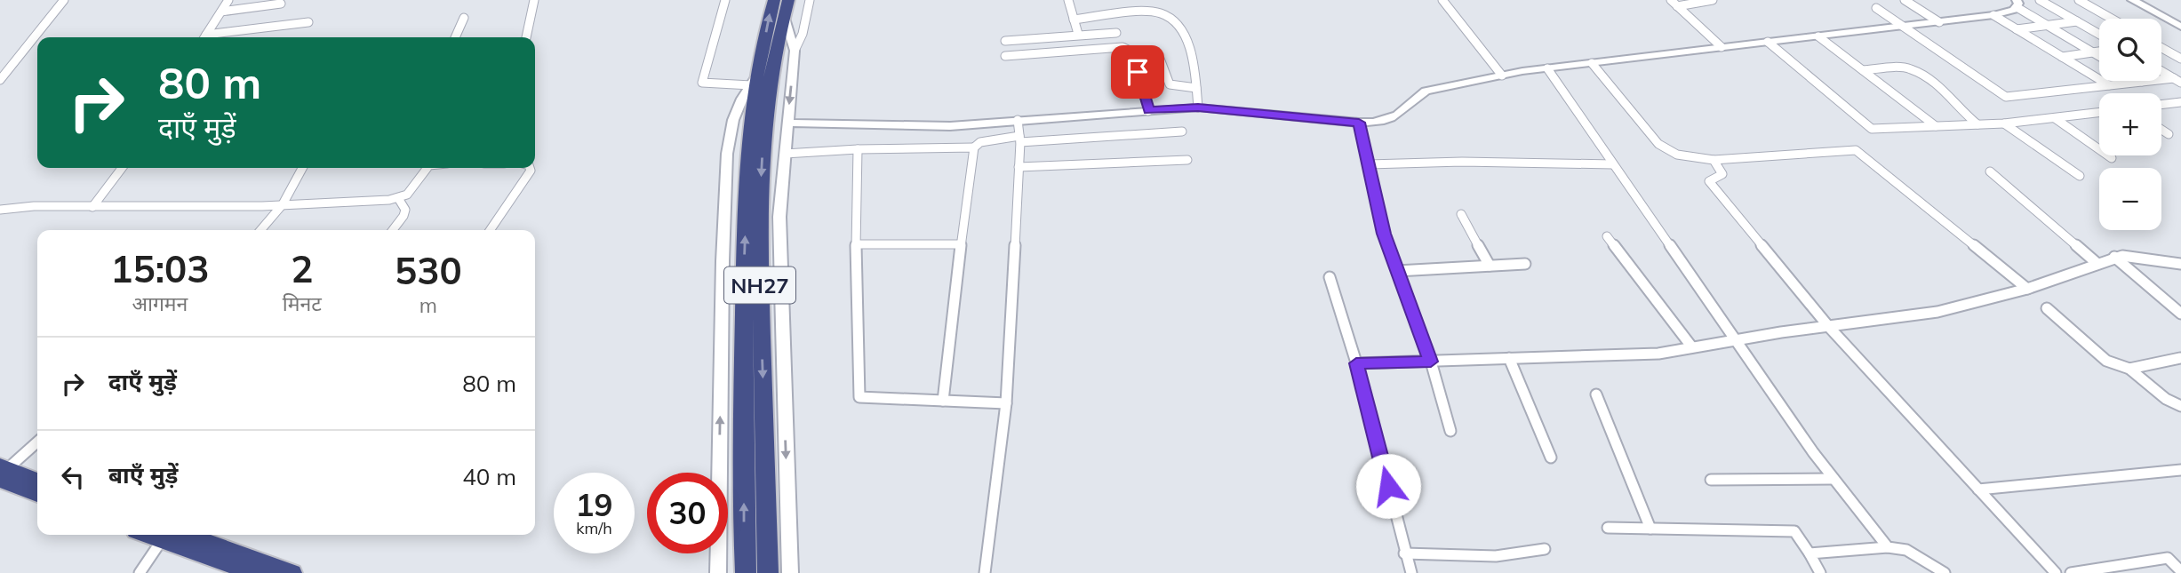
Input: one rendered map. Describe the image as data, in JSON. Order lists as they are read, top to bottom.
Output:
{
  "streets": {
    "highway": ["NH27"]
  },
  "page": {
    "map_buttons": ["+", "−"],
    "turn": ["80 m", "दाएँ मुड़ें"],
    "eta": [
      "15:03",
      "आगमन",
      "2",
      "मिनट",
      "530",
      "m"
    ],
    "list": [
      {
        "name": "दाएँ मुड़ें",
        "value": "80 m"
      },
      {
        "name": "बाएँ मुड़ें",
        "value": "40 m"
      }
    ],
    "speed": "19 km/h",
    "limit": "30"
  }
}
